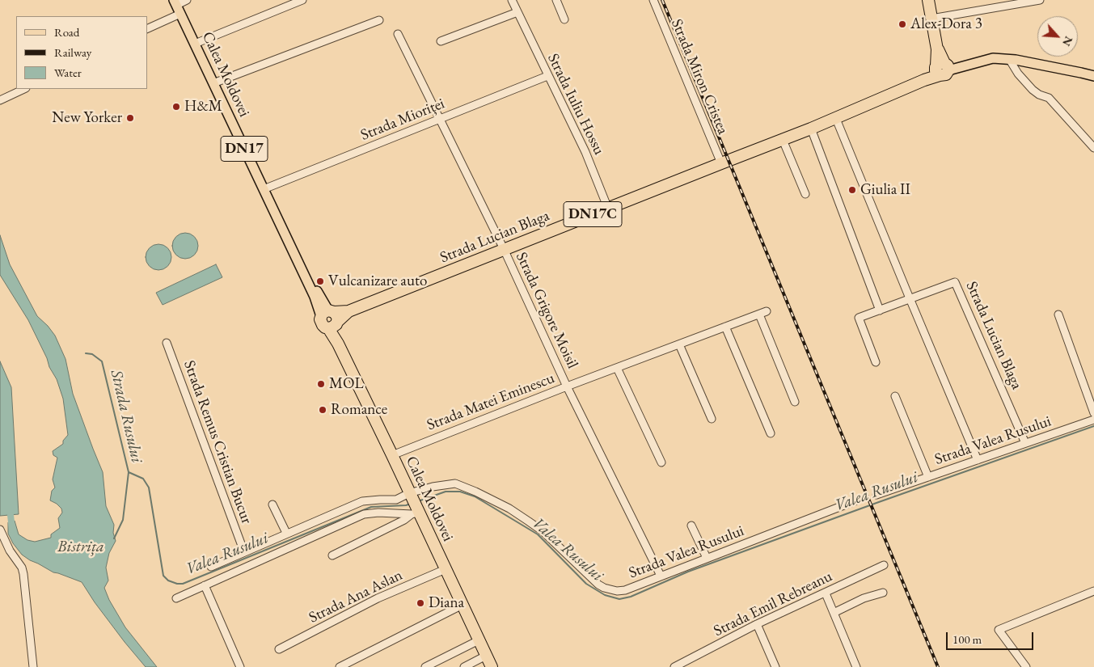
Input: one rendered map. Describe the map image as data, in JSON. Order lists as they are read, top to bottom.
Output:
{
  "streets": {
    "highway": [
      "Calea Moldovei",
      "DN17",
      "DN17C",
      "Strada Lucian Blaga"
    ],
    "street": [
      "Strada Miron Cristea",
      "Strada Iuliu Hossu",
      "Strada Mioriței",
      "Strada Grigore Moisil",
      "Strada Matei Eminescu",
      "Strada Valea Rusului",
      "Strada Remus Cristian Bucur",
      "Strada Ana Aslan",
      "Strada Emil Rebreanu"
    ]
  },
  "crossings": [
    ["Calea Moldovei", "Strada Mioriței"],
    ["Calea Moldovei", "Strada Lucian Blaga"],
    ["Calea Moldovei", "Strada Matei Eminescu"],
    ["Calea Moldovei", "Strada Valea Rusului"],
    ["Calea Moldovei", "Strada Ana Aslan"],
    ["Strada Miron Cristea", "Strada Lucian Blaga"],
    ["Strada Iuliu Hossu", "Strada Mioriței"],
    ["Strada Iuliu Hossu", "Strada Lucian Blaga"],
    ["Strada Mioriței", "Strada Grigore Moisil"],
    ["DN17C", "Strada Lucian Blaga"],
    ["Strada Lucian Blaga", "Strada Grigore Moisil"],
    ["Strada Lucian Blaga", "Strada Valea Rusului"],
    ["Strada Grigore Moisil", "Strada Matei Eminescu"],
    ["Strada Grigore Moisil", "Strada Valea Rusului"]
  ],
  "water": ["Strada Rusului", "Valea Rusului", "Bistrița"],
  "places": [
    "Alex-Dora 3",
    "H&M",
    "New Yorker",
    "Giulia II",
    "Vulcanizare auto",
    "MOL",
    "Romance",
    "Diana"
  ],
  "legend": ["Road", "Railway", "Water"],
  "scale_bar": "100 m",
  "north": "bottom right"
}
